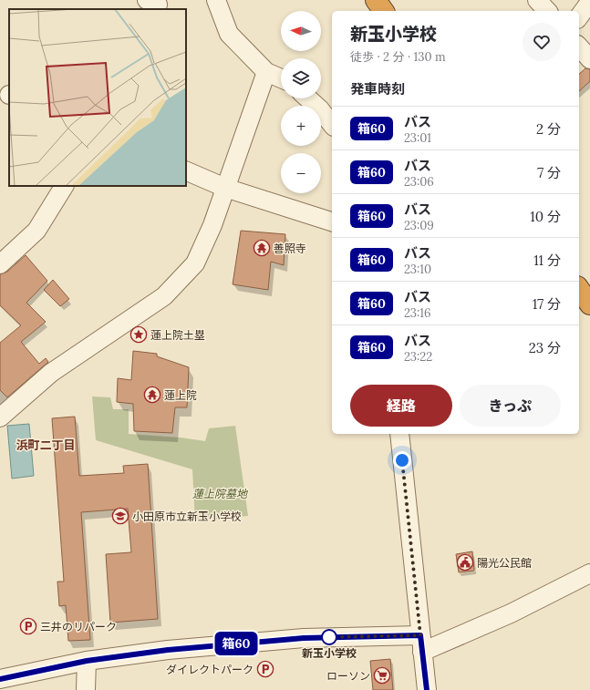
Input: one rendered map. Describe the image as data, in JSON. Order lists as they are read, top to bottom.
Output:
{
  "districts": ["浜町二丁目"],
  "parks": ["蓮上院墓地"],
  "places": {
    "temple": ["善照寺", "蓮上院"],
    "place": ["蓮上院土塁"],
    "school or university": ["小田原市立新玉小学校"],
    "public building": ["陽光公民館"],
    "parking": ["三井のリパーク", "ダイレクトパーク"],
    "other": ["新玉小学校"],
    "supermarket": ["ローソン"]
  },
  "lines": ["bus line 箱60"],
  "north": "left",
  "page": {
    "on_map": "箱60",
    "map_buttons": ["+", "−"],
    "heading": [
      ["新玉小学校", "徒歩 · 2 分 · 130 m"],
      "発車時刻"
    ],
    "list": [
      {
        "mark": "箱60",
        "name": "バス",
        "note": "23:01",
        "value": "2 分"
      },
      {
        "mark": "箱60",
        "name": "バス",
        "note": "23:06",
        "value": "7 分"
      },
      {
        "mark": "箱60",
        "name": "バス",
        "note": "23:09",
        "value": "10 分"
      },
      {
        "mark": "箱60",
        "name": "バス",
        "note": "23:10",
        "value": "11 分"
      },
      {
        "mark": "箱60",
        "name": "バス",
        "note": "23:16",
        "value": "17 分"
      },
      {
        "mark": "箱60",
        "name": "バス",
        "note": "23:22",
        "value": "23 分"
      }
    ],
    "buttons": ["経路", "きっぷ"]
  }
}
